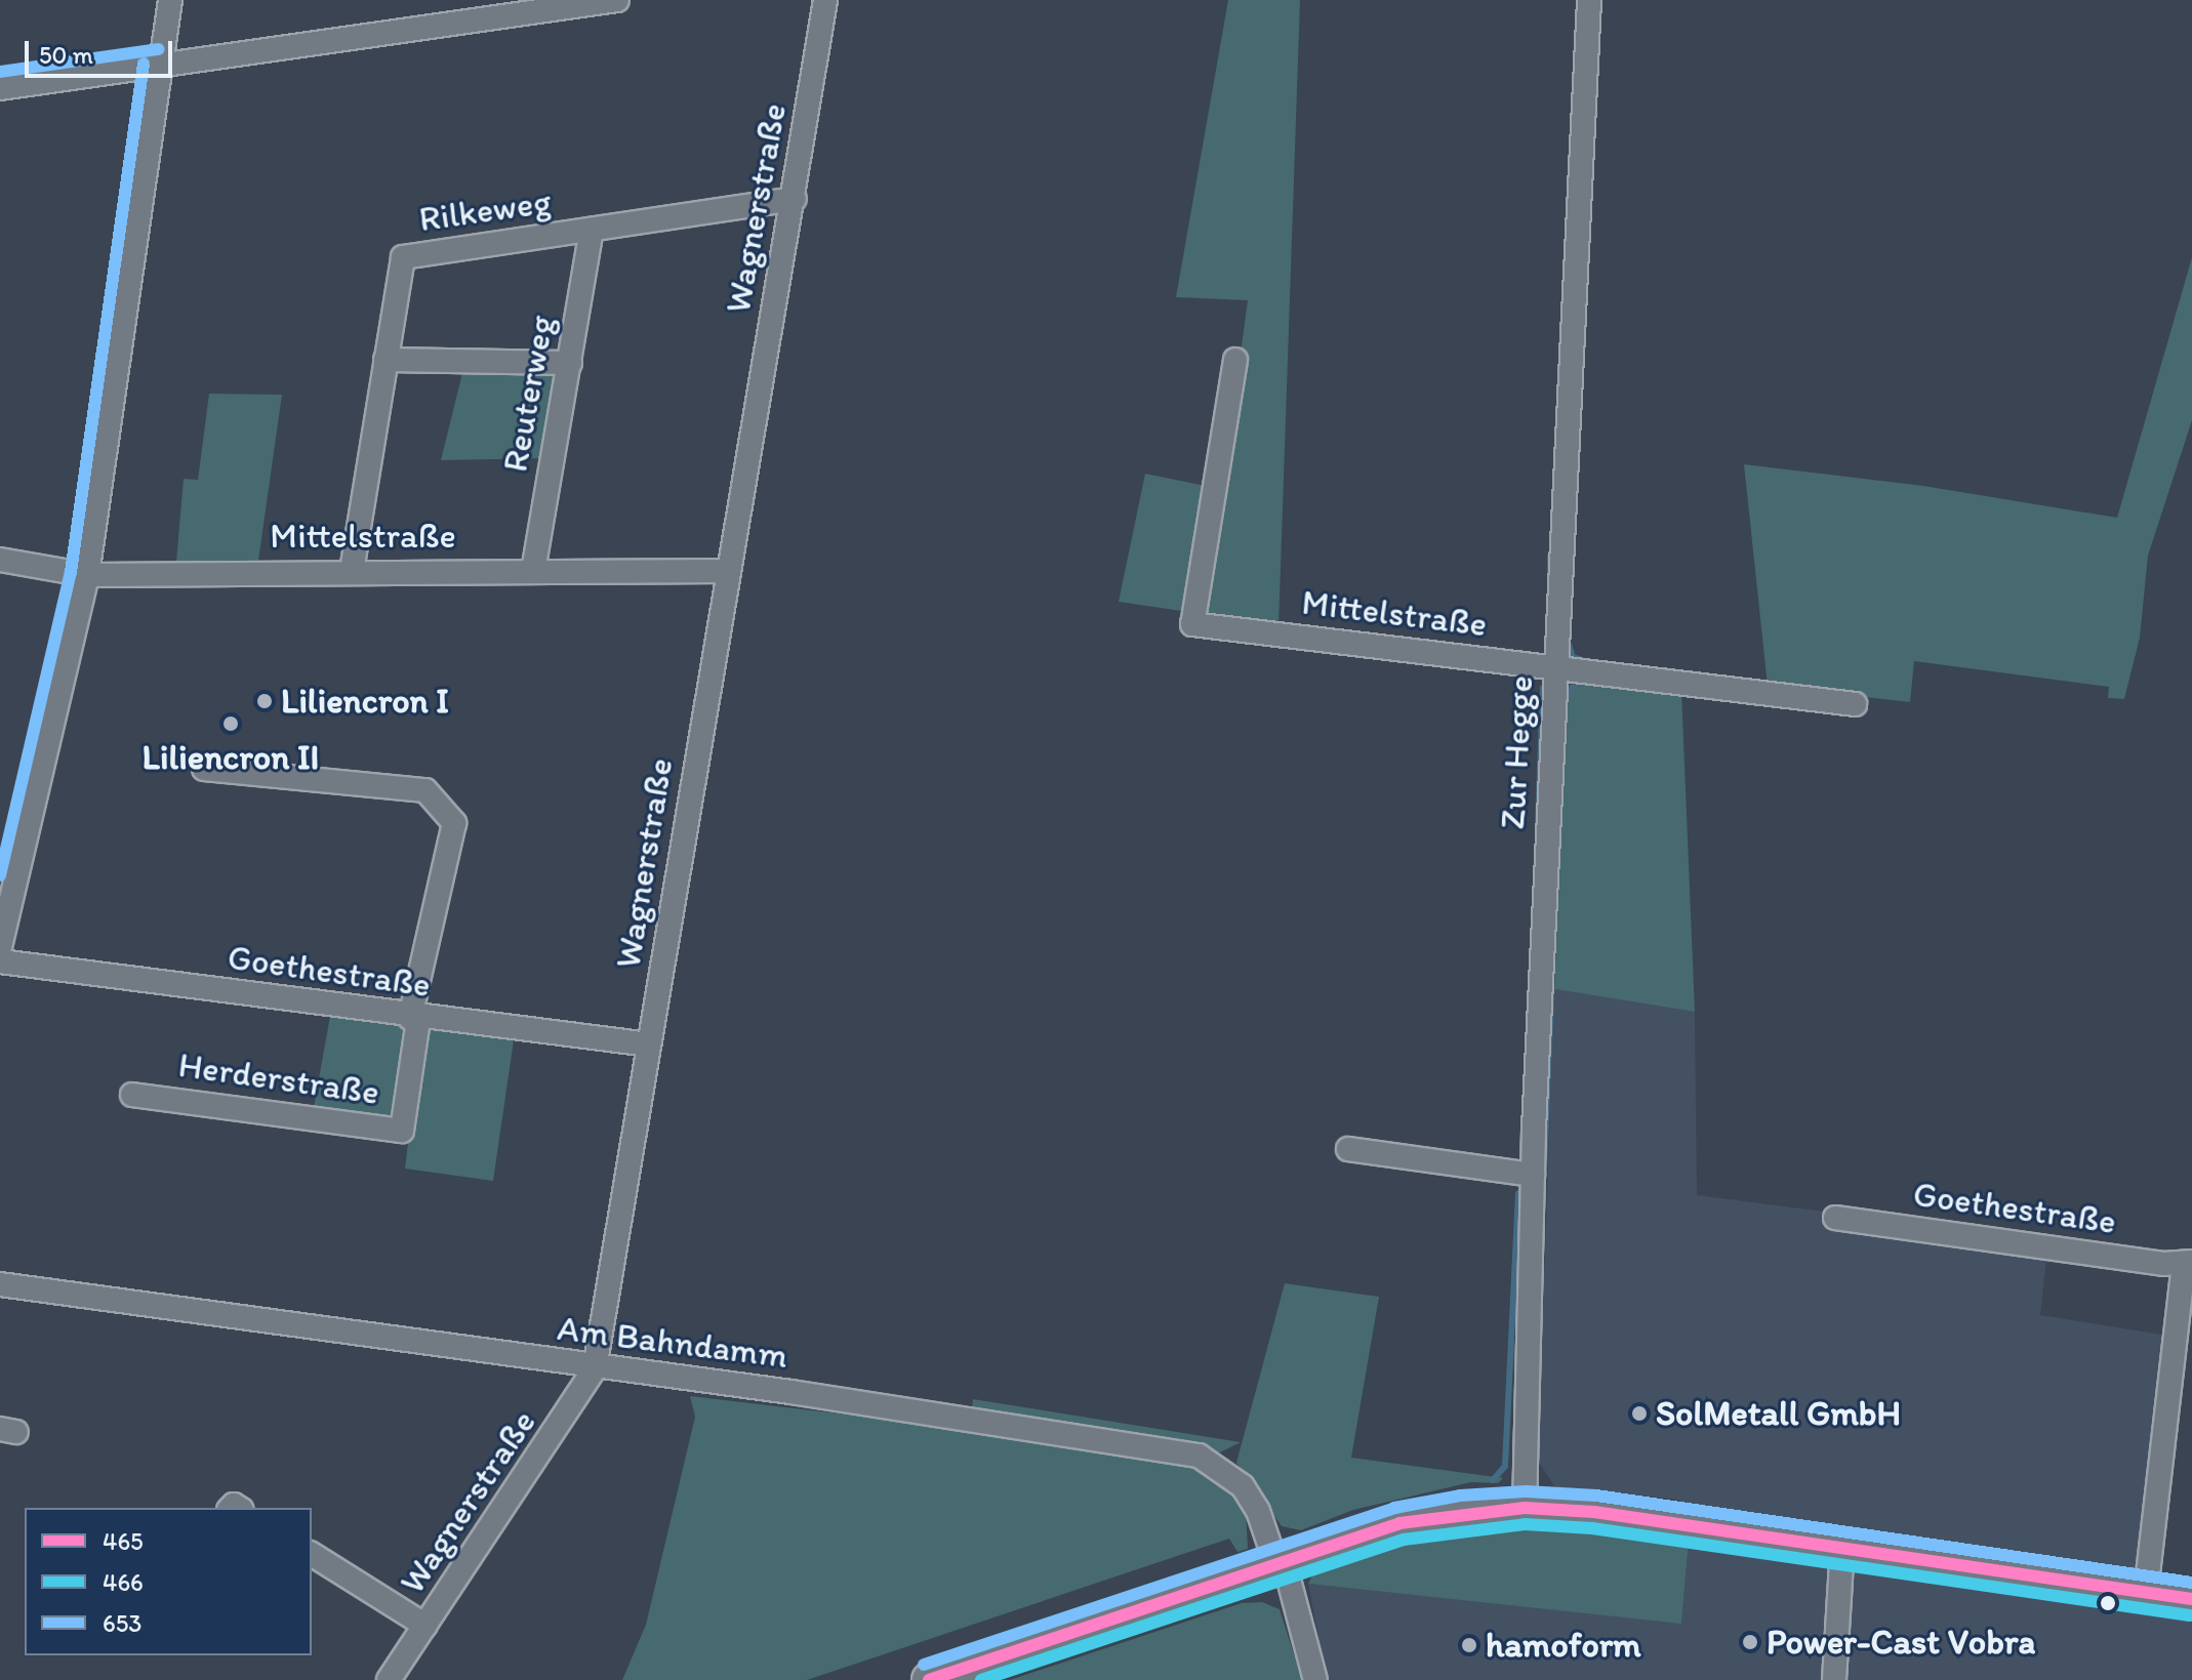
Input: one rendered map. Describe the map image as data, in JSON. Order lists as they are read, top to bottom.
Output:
{
  "streets": {
    "street": [
      "Wagnerstraße",
      "Rilkeweg",
      "Reuterweg",
      "Mittelstraße",
      "Zur Hegge",
      "Goethestraße",
      "Herderstraße",
      "Am Bahndamm"
    ]
  },
  "crossings": [
    ["Wagnerstraße", "Rilkeweg"],
    ["Wagnerstraße", "Mittelstraße"],
    ["Wagnerstraße", "Goethestraße"],
    ["Wagnerstraße", "Am Bahndamm"],
    ["Rilkeweg", "Reuterweg"],
    ["Rilkeweg", "Mittelstraße"],
    ["Reuterweg", "Mittelstraße"],
    ["Mittelstraße", "Zur Hegge"],
    ["Goethestraße", "Herderstraße"]
  ],
  "places": [
    "Liliencron I",
    "Liliencron II",
    "SolMetall GmbH",
    "Power-Cast Vobra",
    "hamoform"
  ],
  "lines": ["transit line 653", "transit line 465", "transit line 466"],
  "legend": ["465", "466", "653"],
  "scale_bar": "50 m"
}
